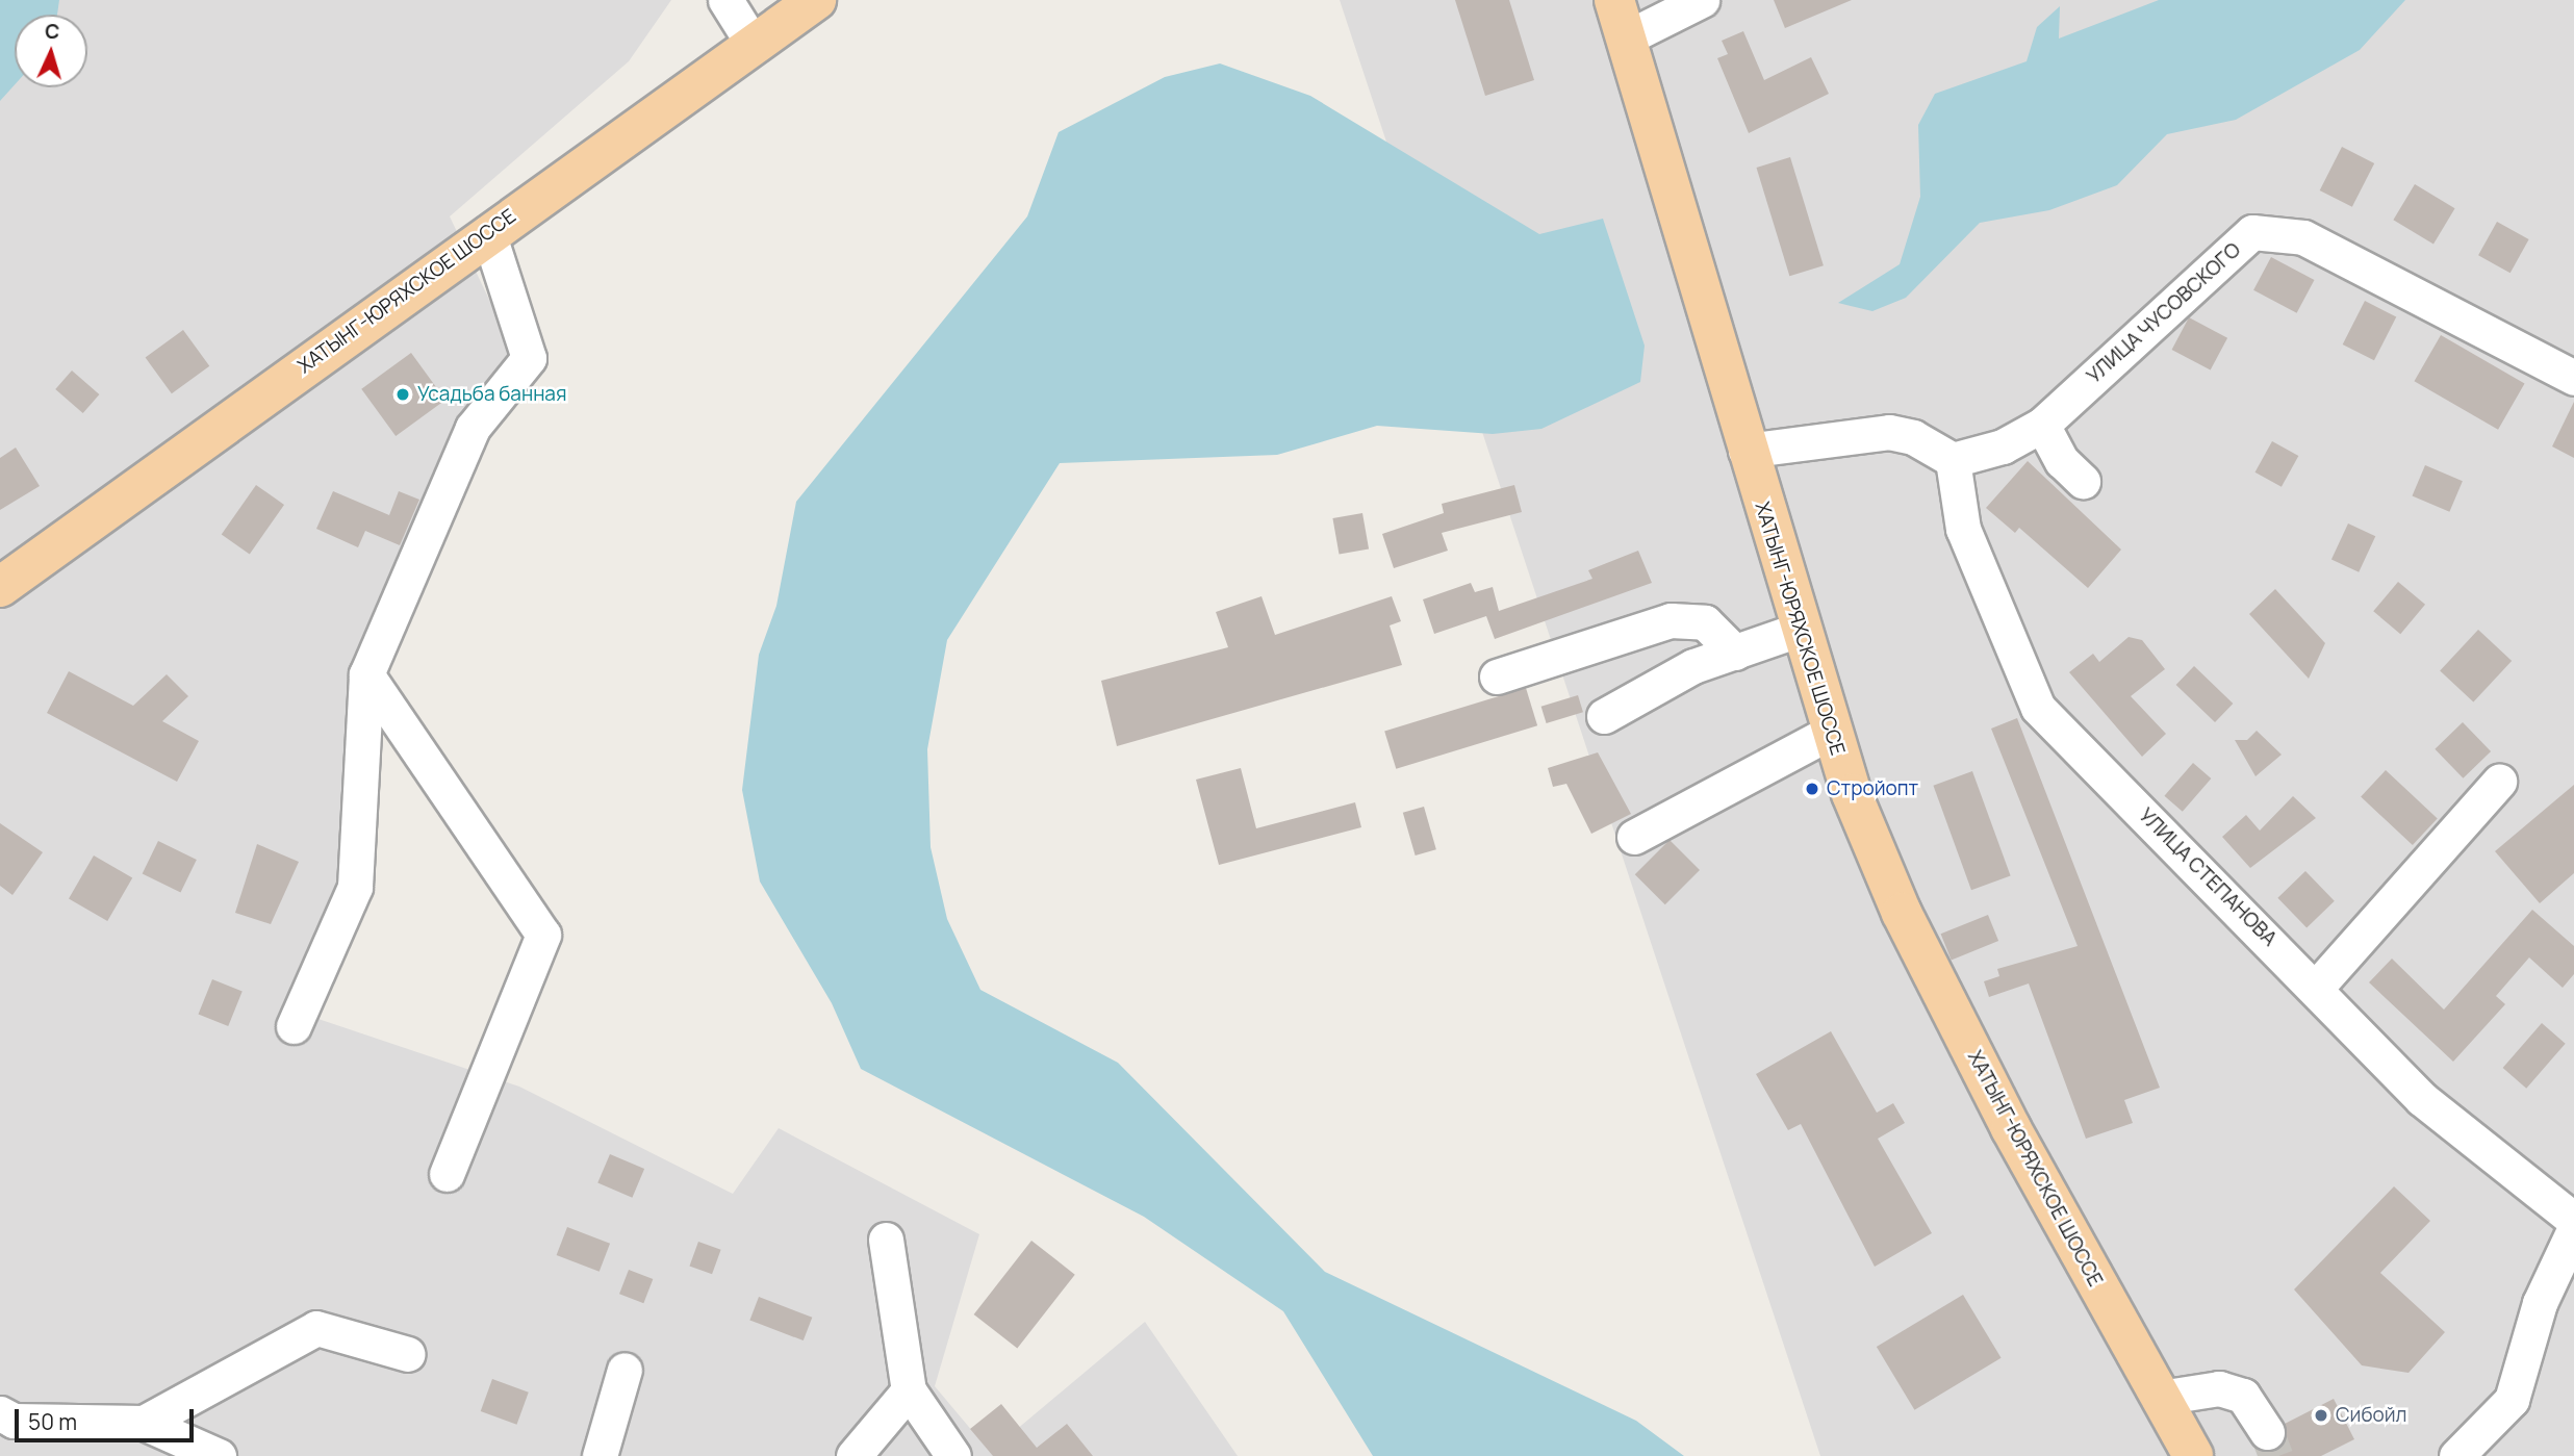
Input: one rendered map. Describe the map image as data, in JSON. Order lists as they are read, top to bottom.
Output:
{
  "streets": {
    "main road": ["ХАТЫНГ-ЮРЯХСКОЕ ШОССЕ"],
    "street": ["УЛИЦА ЧУСОВСКОГО", "УЛИЦА СТЕПАНОВА"]
  },
  "crossings": [
    ["УЛИЦА ЧУСОВСКОГО", "УЛИЦА СТЕПАНОВА"]
  ],
  "places": ["Усадьба банная", "Стройопт", "Сибойл"],
  "scale_bar": "50 m",
  "north": "top"
}
